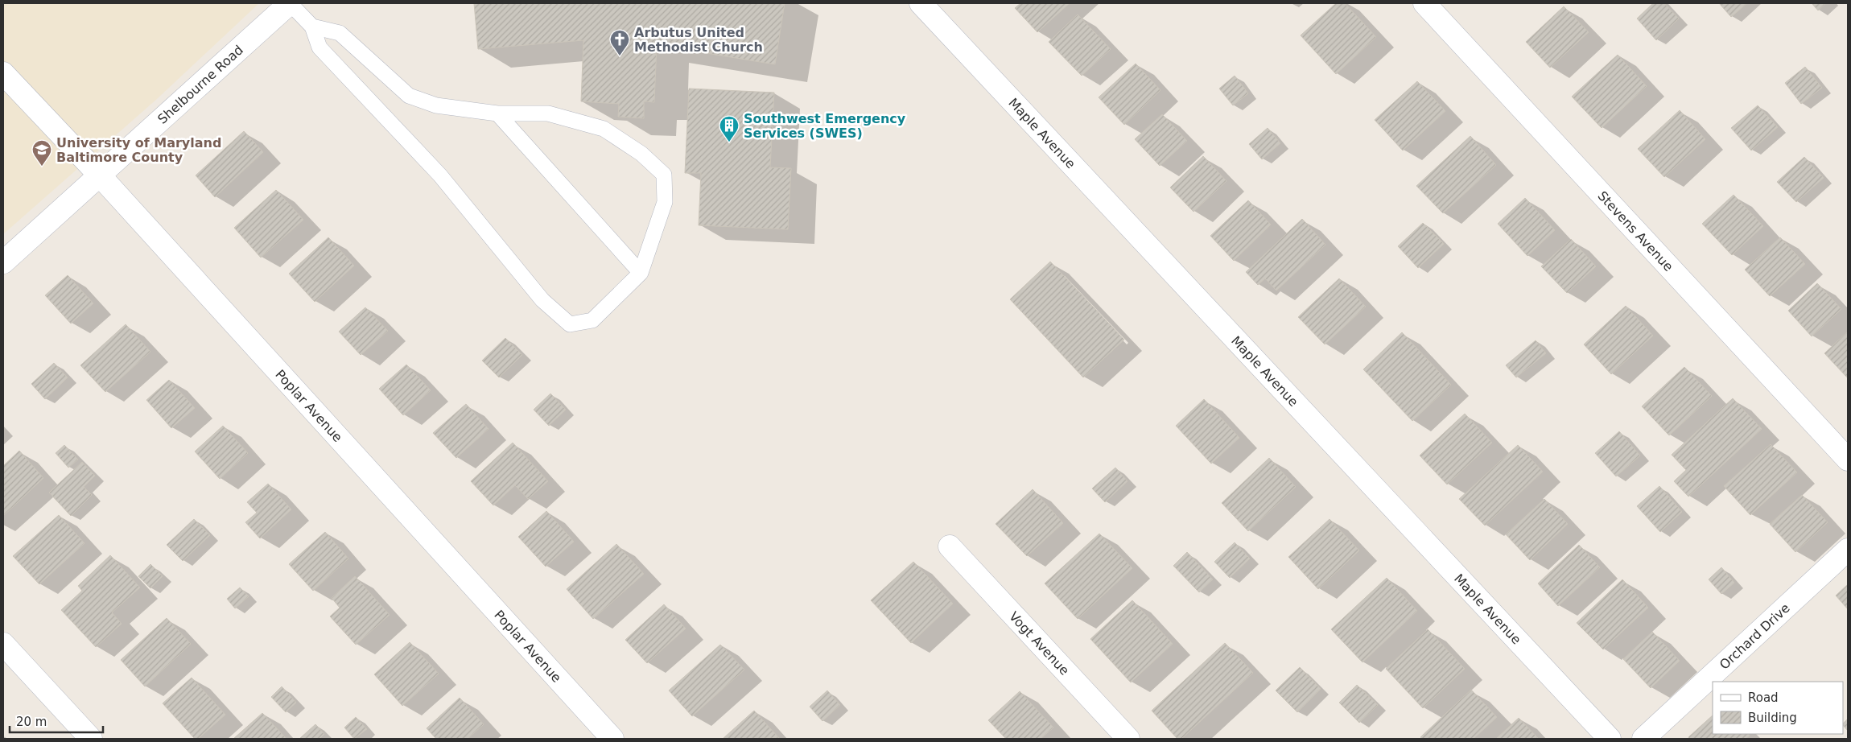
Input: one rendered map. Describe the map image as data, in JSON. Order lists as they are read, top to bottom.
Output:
{
  "streets": {
    "street": [
      "Shelbourne Road",
      "Maple Avenue",
      "Stevens Avenue",
      "Poplar Avenue",
      "Orchard Drive",
      "Vogt Avenue"
    ]
  },
  "crossings": [
    ["Shelbourne Road", "Poplar Avenue"]
  ],
  "places": {
    "church": ["Arbutus United Methodist Church"],
    "building": ["Southwest Emergency Services (SWES)"],
    "school or university": ["University of Maryland Baltimore County"]
  },
  "legend": ["Road", "Building"],
  "scale_bar": "20 m"
}
